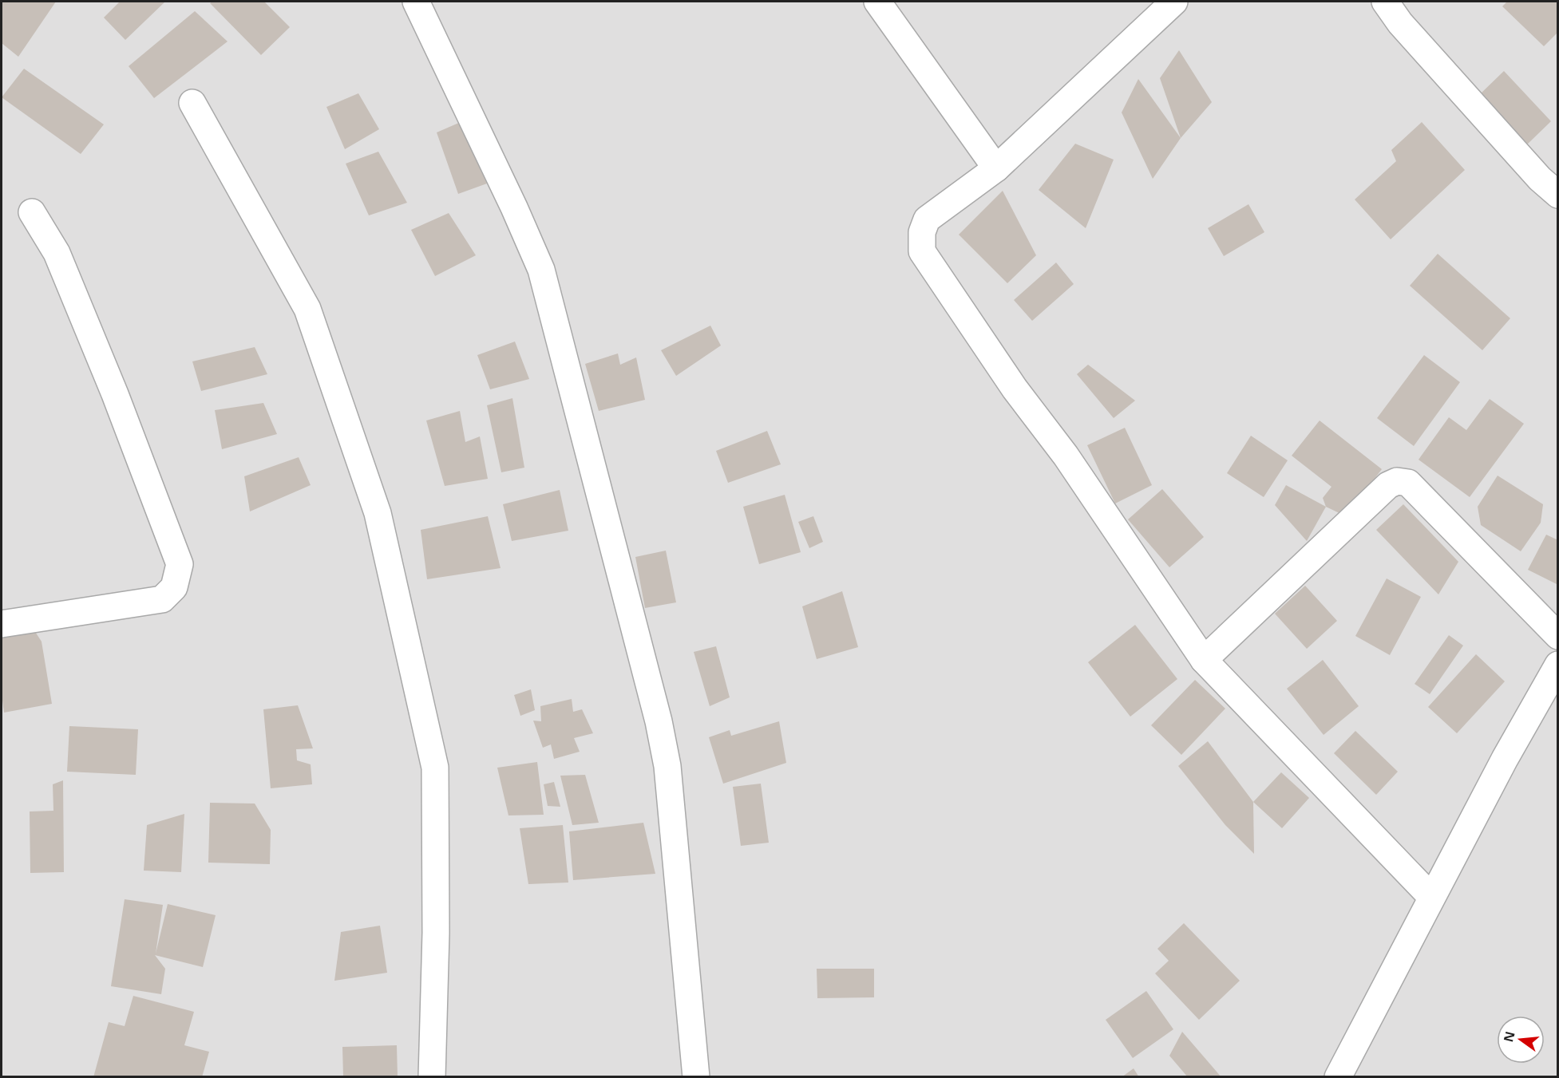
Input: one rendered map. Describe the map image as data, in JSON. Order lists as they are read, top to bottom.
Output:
{
  "north": "left"
}
